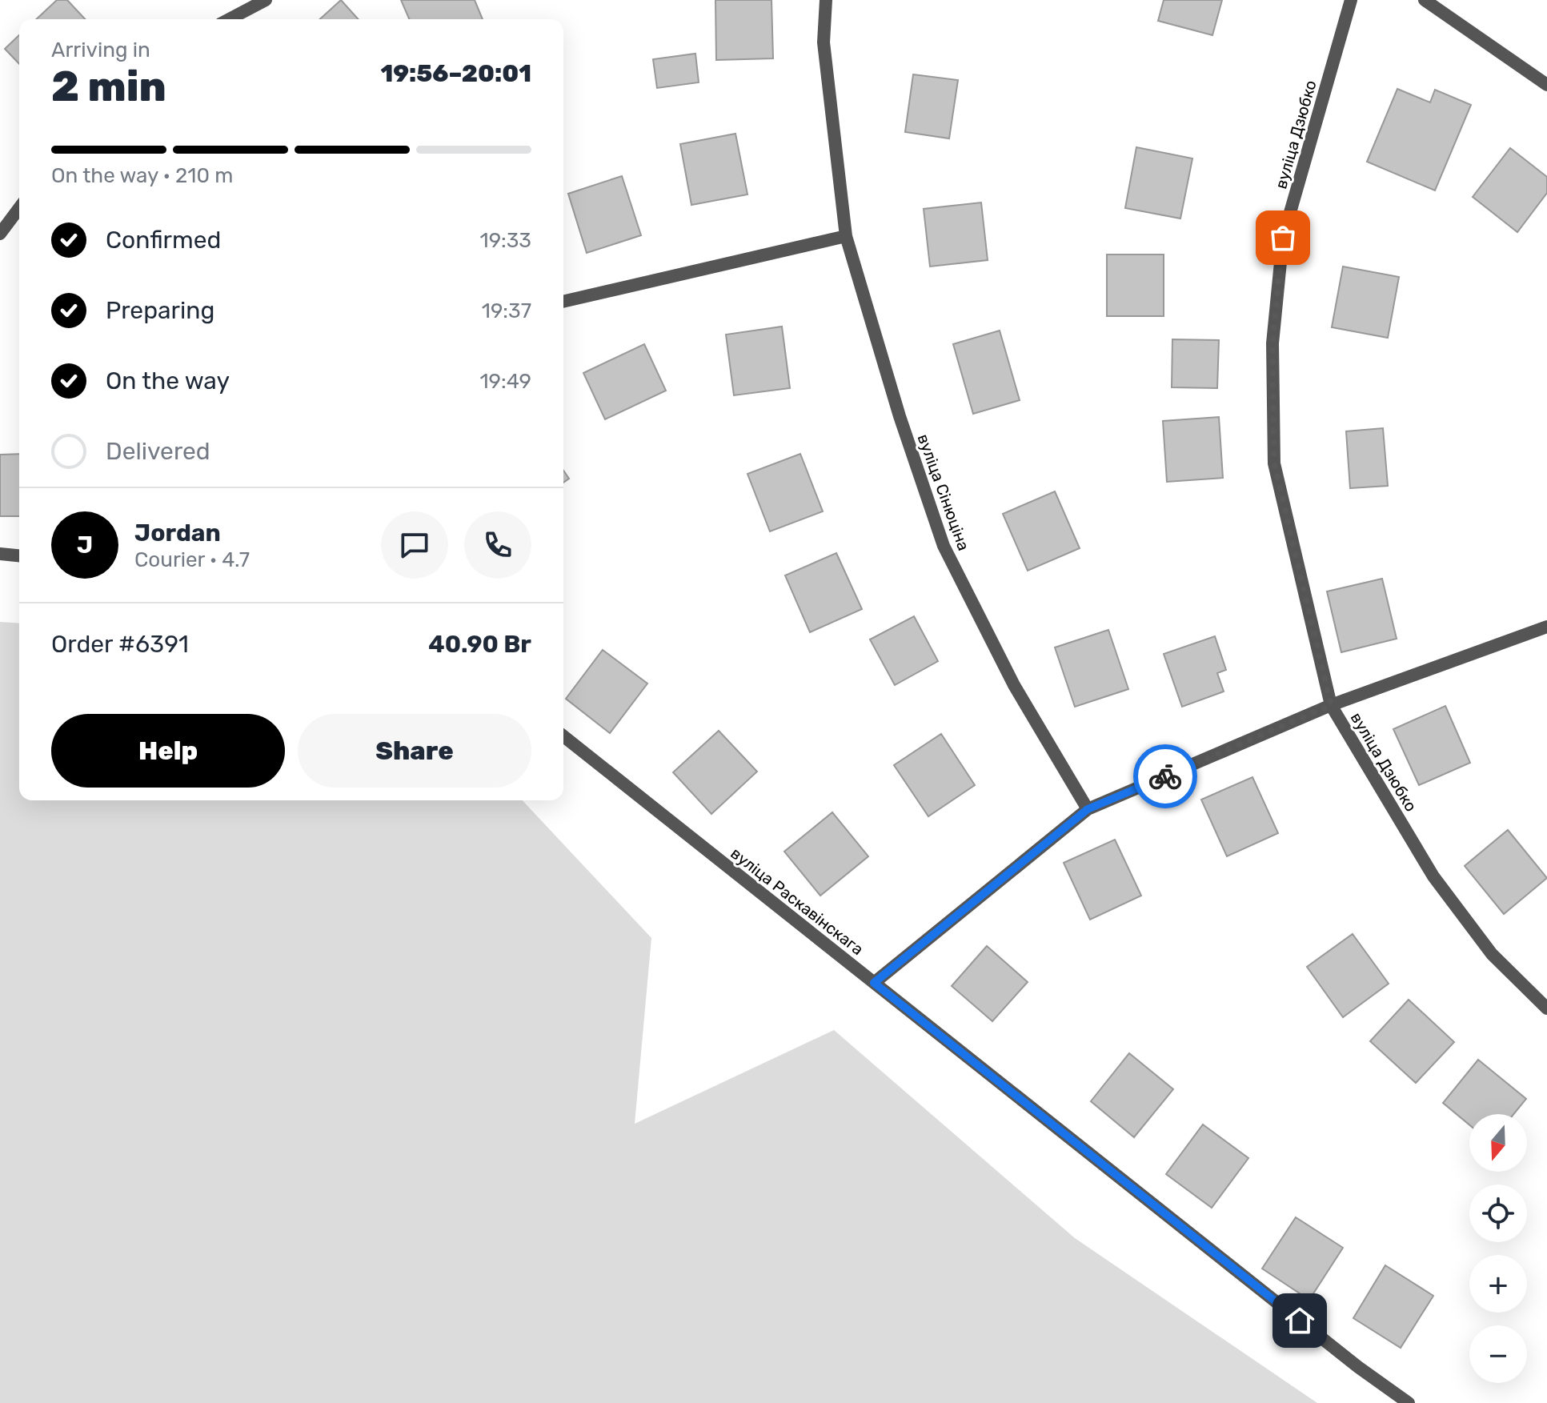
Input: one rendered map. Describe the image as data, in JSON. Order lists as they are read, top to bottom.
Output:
{
  "streets": {
    "street": ["вуліца Дзюбко", "вуліца Сінюціна", "вуліца Раскавінскага"]
  },
  "north": "bottom",
  "page": {
    "heading": ["2 min", "Arriving in", "19:56–20:01"],
    "panel": [
      "Jordan",
      "Courier · 4.7",
      "Order #6391",
      "40.90 Br"
    ],
    "bar": "On the way · 210 m",
    "list": [
      ["Confirmed", "19:33"],
      ["Preparing", "19:37"],
      ["On the way", "19:49"],
      "Delivered"
    ],
    "round": "J",
    "buttons": ["Help", "Share"],
    "map_buttons": ["+", "−"]
  }
}
